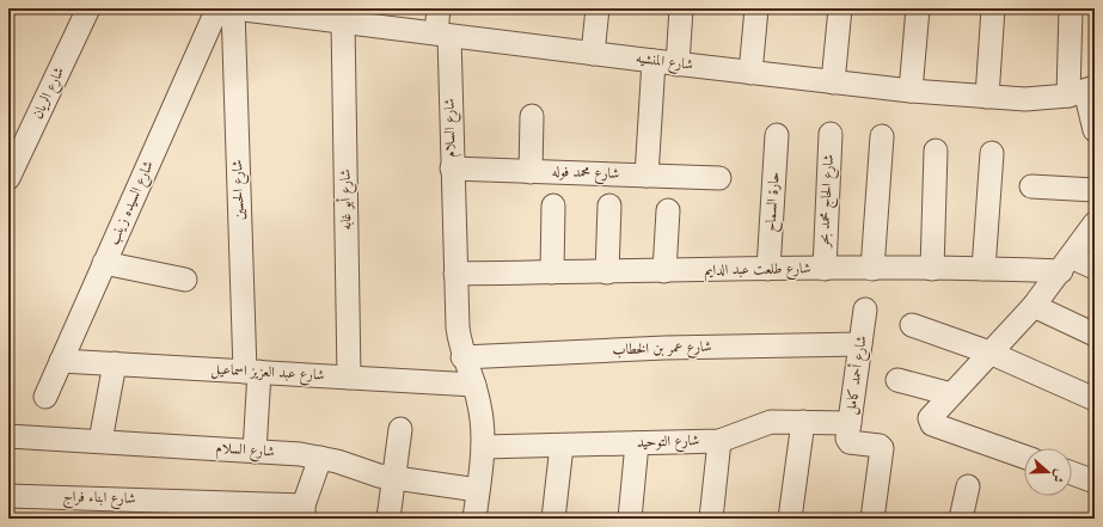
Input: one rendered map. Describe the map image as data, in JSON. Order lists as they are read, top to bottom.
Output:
{
  "streets": {
    "street": [
      "شارع المنشيه",
      "شارع الريان",
      "شارع السلام",
      "شارع محمد فوله",
      "شارع الحسين",
      "شارع أبو غابه",
      "شارع الحاج محمد بحر",
      "حارة السماح",
      "شارع السيده زينب",
      "شارع طلعت عبد الدايم",
      "شارع عمر بن الخطاب",
      "شارع عبد العزيز اسماعيل",
      "شارع أحمد كامل",
      "شارع التوحيد",
      "شارع ابناء فراج"
    ]
  },
  "crossings": [
    ["شارع المنشيه", "شارع السلام"],
    ["شارع المنشيه", "شارع الحسين"],
    ["شارع المنشيه", "شارع أبو غابه"],
    ["شارع السلام", "شارع محمد فوله"],
    ["شارع السلام", "شارع الحسين"],
    ["شارع السلام", "شارع طلعت عبد الدايم"],
    ["شارع السلام", "شارع عمر بن الخطاب"],
    ["شارع السلام", "شارع عبد العزيز اسماعيل"],
    ["شارع السلام", "شارع التوحيد"],
    ["شارع الحسين", "شارع عبد العزيز اسماعيل"],
    ["شارع أبو غابه", "شارع عبد العزيز اسماعيل"],
    ["شارع الحاج محمد بحر", "شارع طلعت عبد الدايم"],
    ["حارة السماح", "شارع طلعت عبد الدايم"],
    ["شارع السيده زينب", "شارع عبد العزيز اسماعيل"],
    ["شارع عمر بن الخطاب", "شارع أحمد كامل"],
    ["شارع أحمد كامل", "شارع التوحيد"]
  ],
  "north": "right"
}
